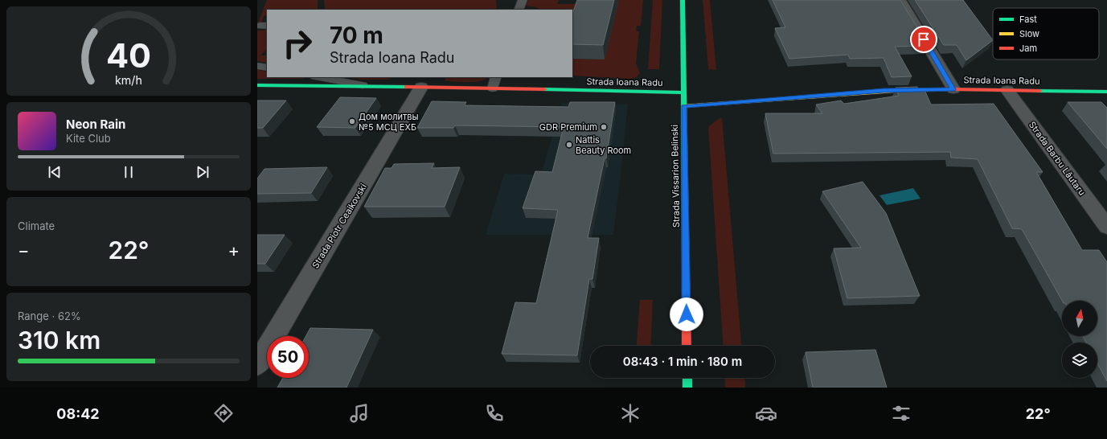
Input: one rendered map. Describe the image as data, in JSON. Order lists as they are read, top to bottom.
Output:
{
  "streets": {
    "street": [
      "Strada Ioana Radu",
      "Strada Barbu Lăutaru",
      "Strada Vissarion Belinski",
      "Strada Piotr Ceaikovski"
    ]
  },
  "crossings": [
    ["Strada Ioana Radu", "Strada Barbu Lăutaru"],
    ["Strada Ioana Radu", "Strada Vissarion Belinski"],
    ["Strada Ioana Radu", "Strada Piotr Ceaikovski"]
  ],
  "places": ["Дом молитвы №5 МСЦ ЕХБ", "GDR Premium", "Nattis Beauty Room"],
  "legend": ["Fast", "Slow", "Jam"],
  "north": "top",
  "page": {
    "turn": ["70 m", "Strada Ioana Radu"],
    "song": ["Neon Rain", "Kite Club"],
    "tile": [
      "Climate",
      ["Range · 62%", "310 km"]
    ],
    "heat": ["−", "22°", "+"],
    "limit": "50",
    "trip": "08:43 · 1 min · 180 m",
    "tabs": ["08:42", "22°"],
    "gauge": ["40", "km/h"]
  }
}
